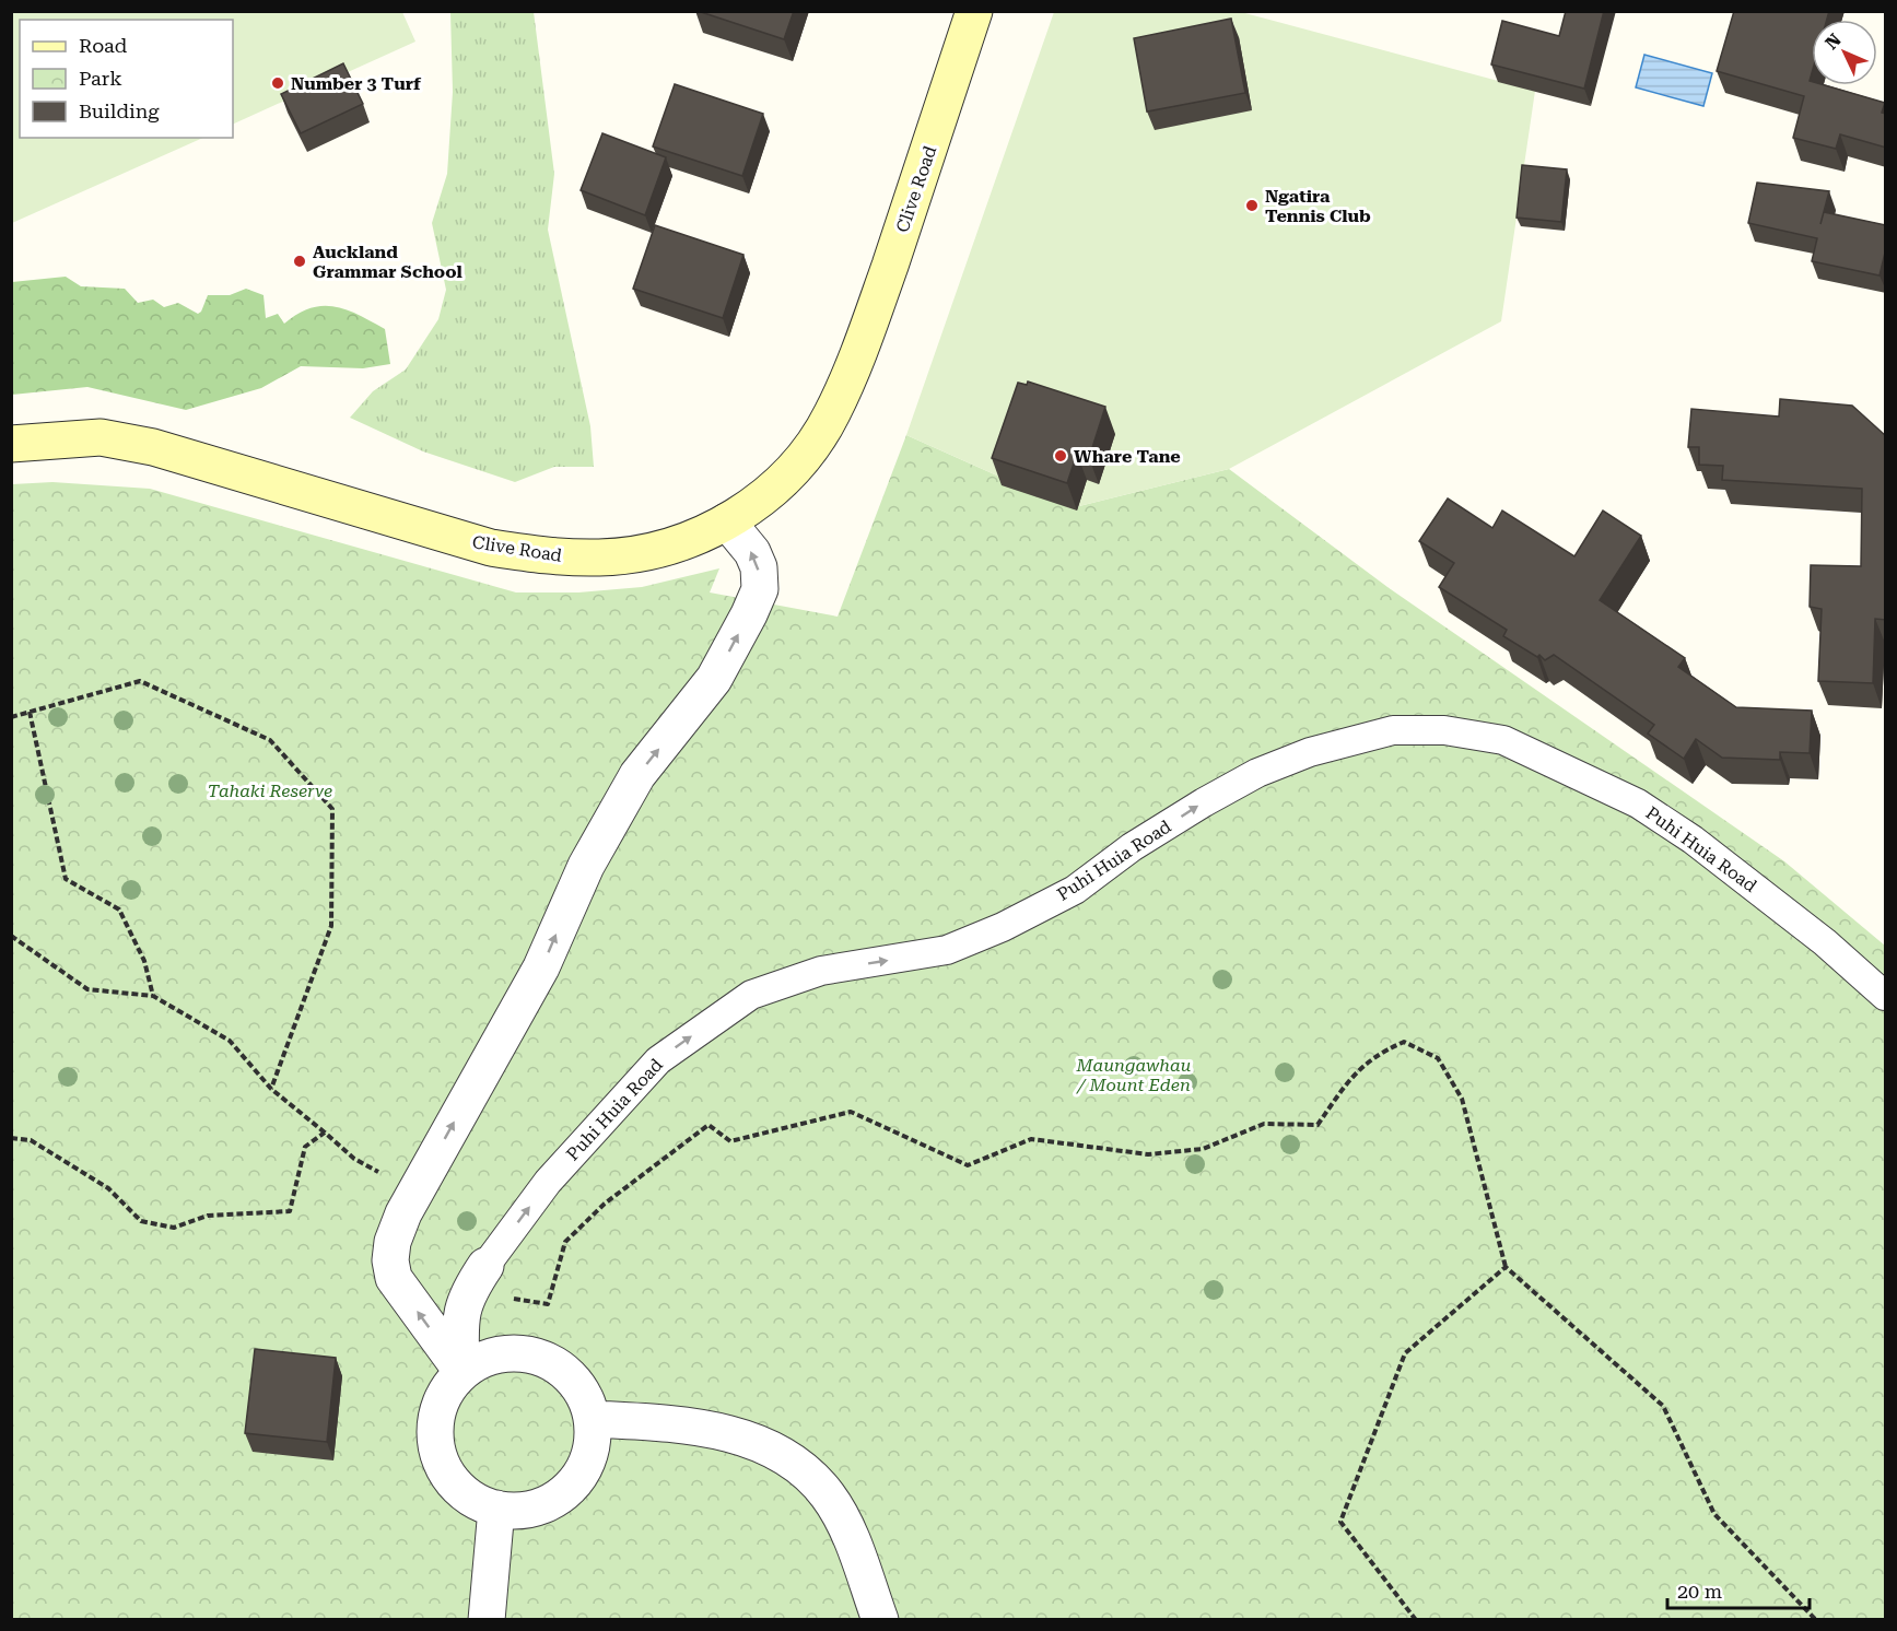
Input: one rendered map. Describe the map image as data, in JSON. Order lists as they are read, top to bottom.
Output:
{
  "streets": {
    "main road": ["Clive Road"],
    "street": ["Puhi Huia Road"]
  },
  "one_way": ["Puhi Huia Road"],
  "parks": ["Tahaki Reserve", "Maungawhau / Mount Eden"],
  "places": [
    "Number 3 Turf",
    "Ngatira Tennis Club",
    "Auckland Grammar School",
    "Whare Tane"
  ],
  "legend": ["Road", "Park", "Building"],
  "scale_bar": "20 m",
  "north": "top left"
}
